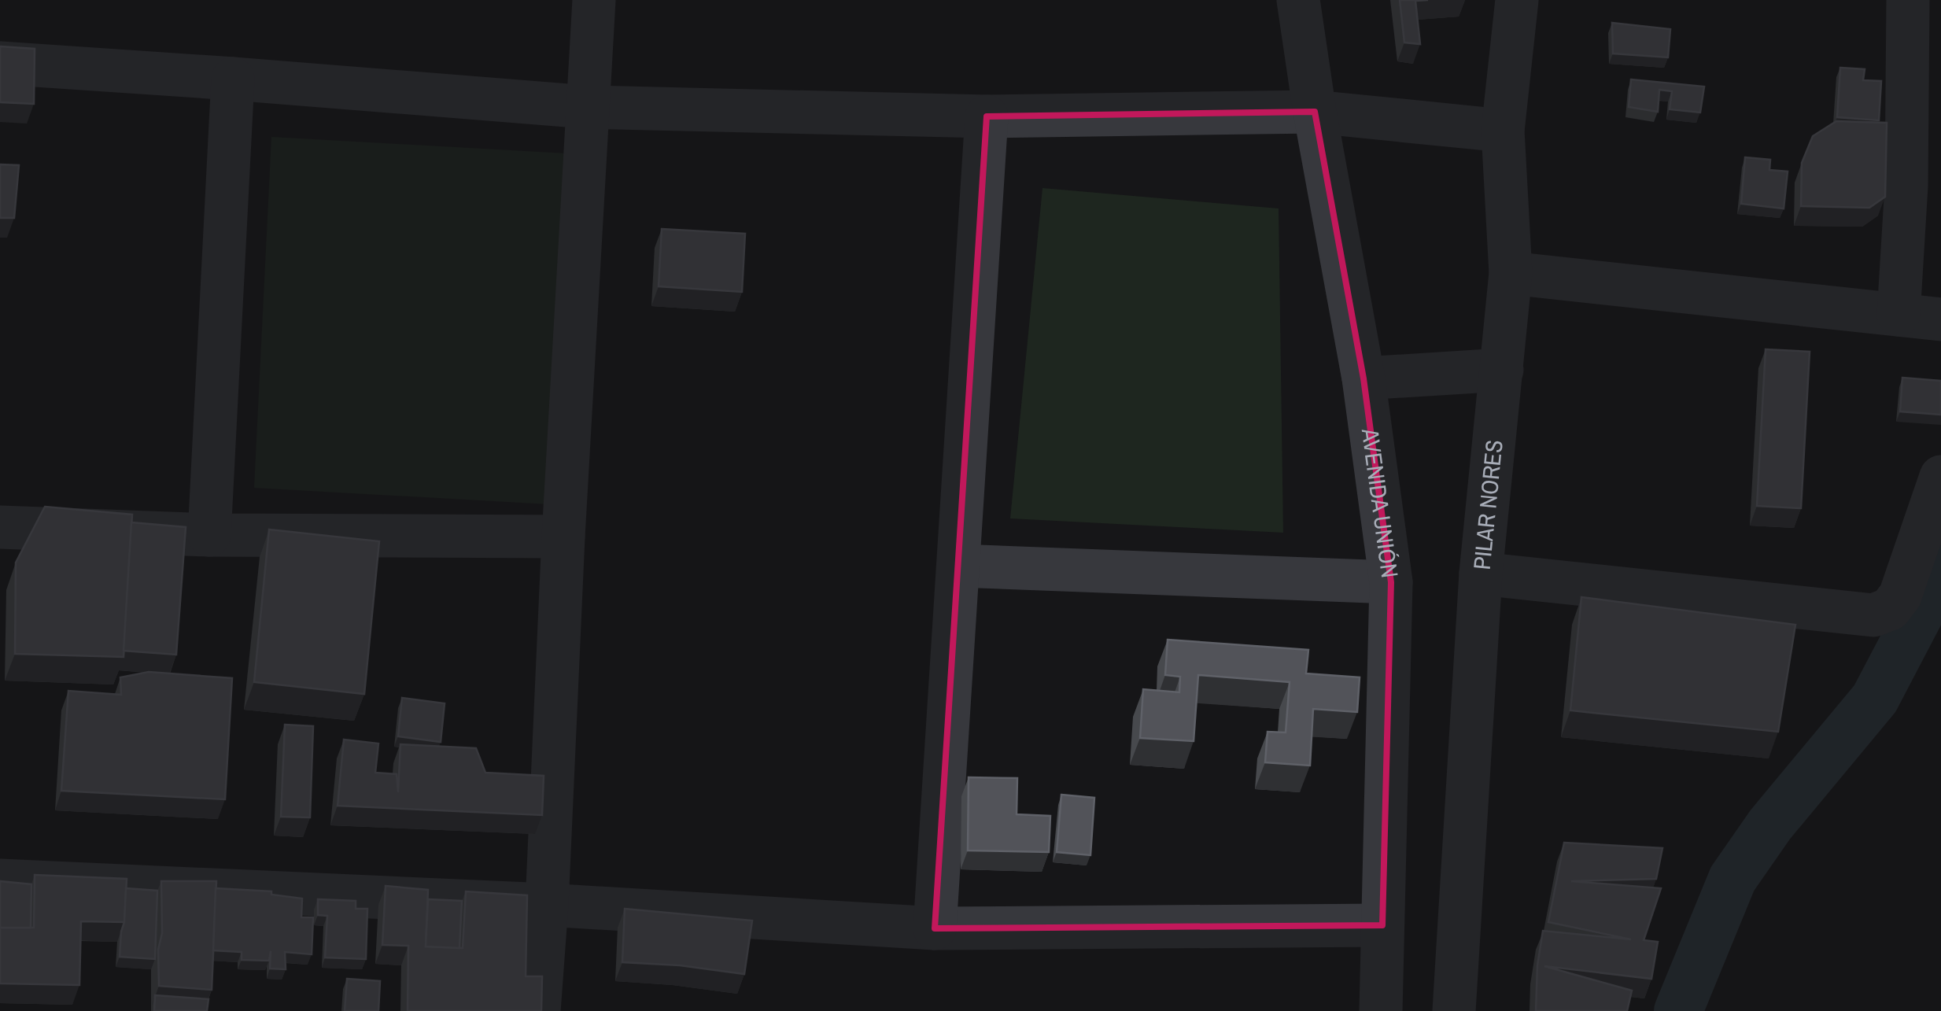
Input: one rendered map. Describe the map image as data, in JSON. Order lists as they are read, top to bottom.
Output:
{
  "streets": {
    "street": ["AVENIDA UNIÓN", "PILAR NORES"]
  }
}
